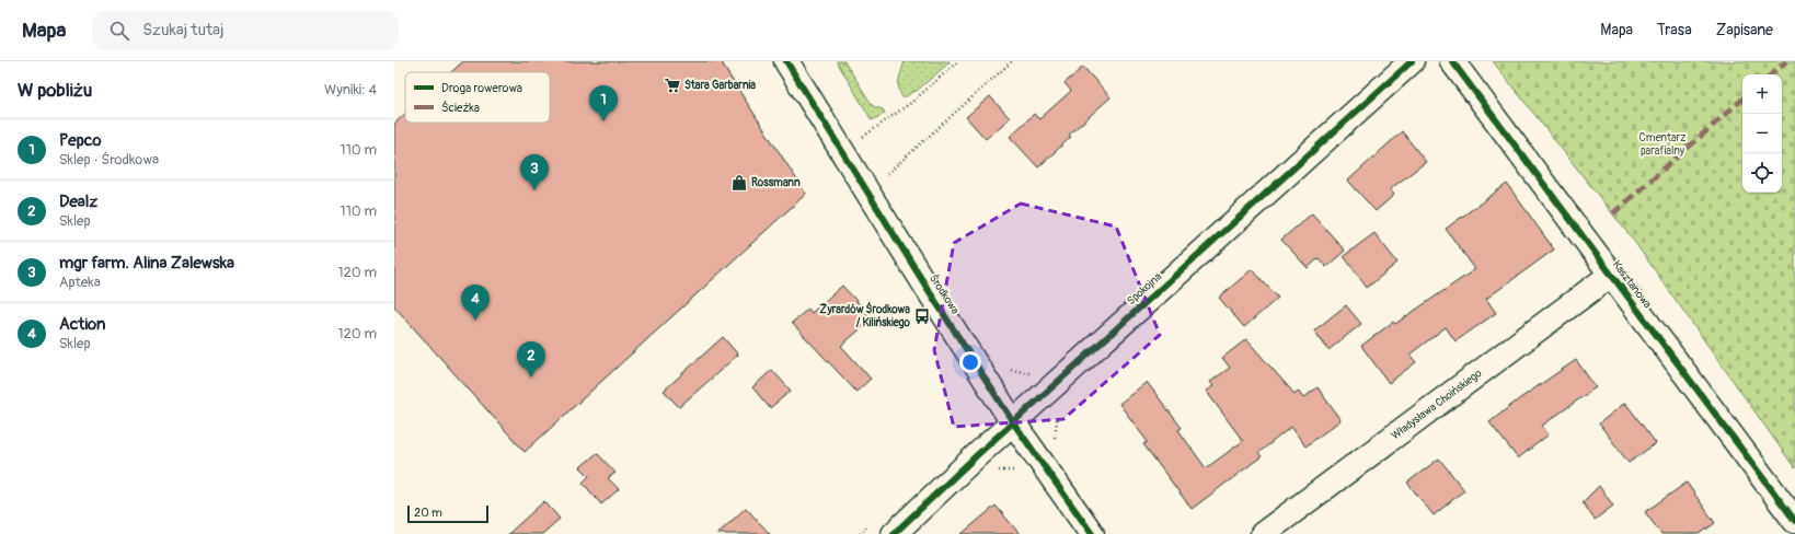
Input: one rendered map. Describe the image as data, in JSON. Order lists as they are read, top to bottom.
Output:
{
  "streets": {
    "street": [
      "Kasztanowa",
      "Spokojna",
      "Środkowa",
      "Władysława Choińskiego"
    ]
  },
  "crossings": [
    ["Kasztanowa", "Władysława Choińskiego"],
    ["Spokojna", "Środkowa"]
  ],
  "parks": ["Cmentarz parafialny"],
  "places": {
    "supermarket": ["Stara Garbarnia"],
    "shop": ["Rossmann"],
    "bus stop": ["Żyrardów Środkowa / Kilińskiego"]
  },
  "legend": ["Droga rowerowa", "Ścieżka"],
  "scale_bar": "20 m",
  "page": {
    "header": "Mapa",
    "search": "Szukaj tutaj",
    "nav": ["Mapa", "Trasa", "Zapisane"],
    "heading": ["W pobliżu", "Wyniki: 4"],
    "map_buttons": ["+", "−"],
    "pins": [
      "1",
      "3",
      "4",
      "2"
    ],
    "list": [
      {
        "mark": "1",
        "name": "Pepco",
        "note": "Sklep · Środkowa",
        "value": "110 m"
      },
      {
        "mark": "2",
        "name": "Dealz",
        "note": "Sklep",
        "value": "110 m"
      },
      {
        "mark": "3",
        "name": "mgr farm. Alina Zalewska",
        "note": "Apteka",
        "value": "120 m"
      },
      {
        "mark": "4",
        "name": "Action",
        "note": "Sklep",
        "value": "120 m"
      }
    ],
    "scale": "20 m"
  }
}
